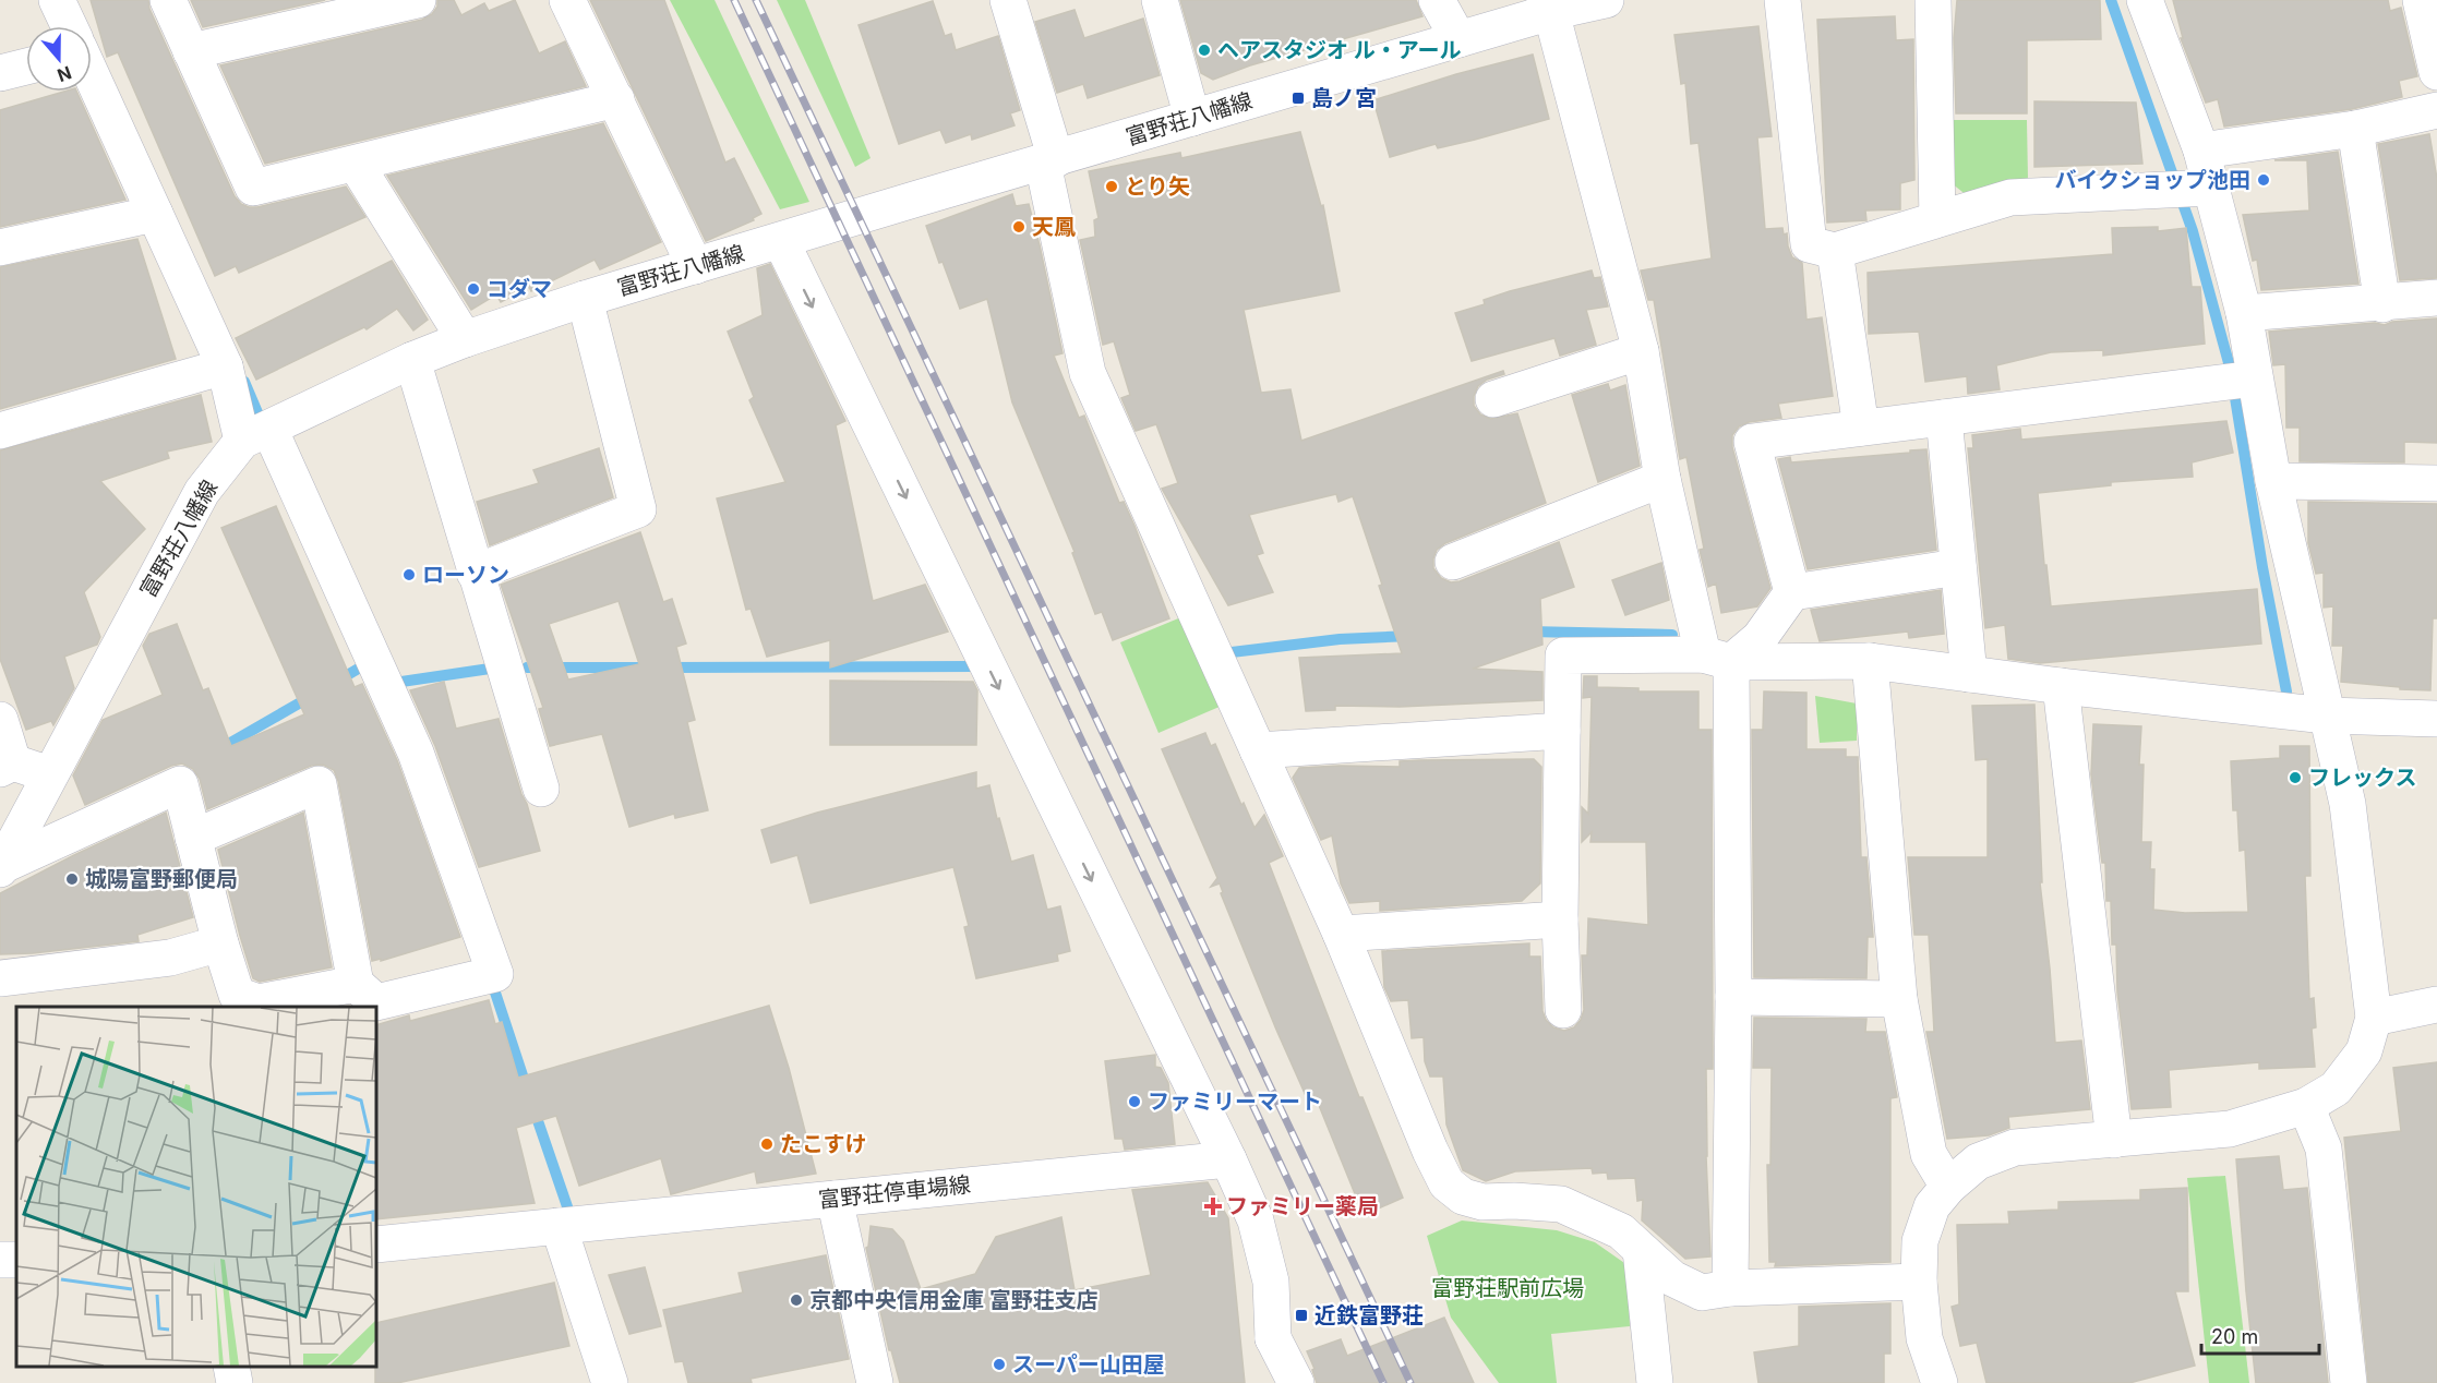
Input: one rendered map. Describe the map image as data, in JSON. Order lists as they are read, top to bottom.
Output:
{
  "streets": {
    "street": ["富野荘八幡線", "富野荘停車場線"]
  },
  "parks": ["富野荘駅前広場"],
  "places": {
    "other": [
      "ヘアスタジオ ル・アール",
      "バイクショップ池田",
      "とり矢",
      "天鳳",
      "コダマ",
      "ローソン",
      "フレックス",
      "城陽富野郵便局",
      "ファミリーマート",
      "たこすけ",
      "京都中央信用金庫 富野荘支店",
      "スーパー山田屋"
    ],
    "transit": ["島ノ宮", "近鉄富野荘"],
    "health": ["ファミリー薬局"]
  },
  "scale_bar": "20 m",
  "north": "bottom"
}
